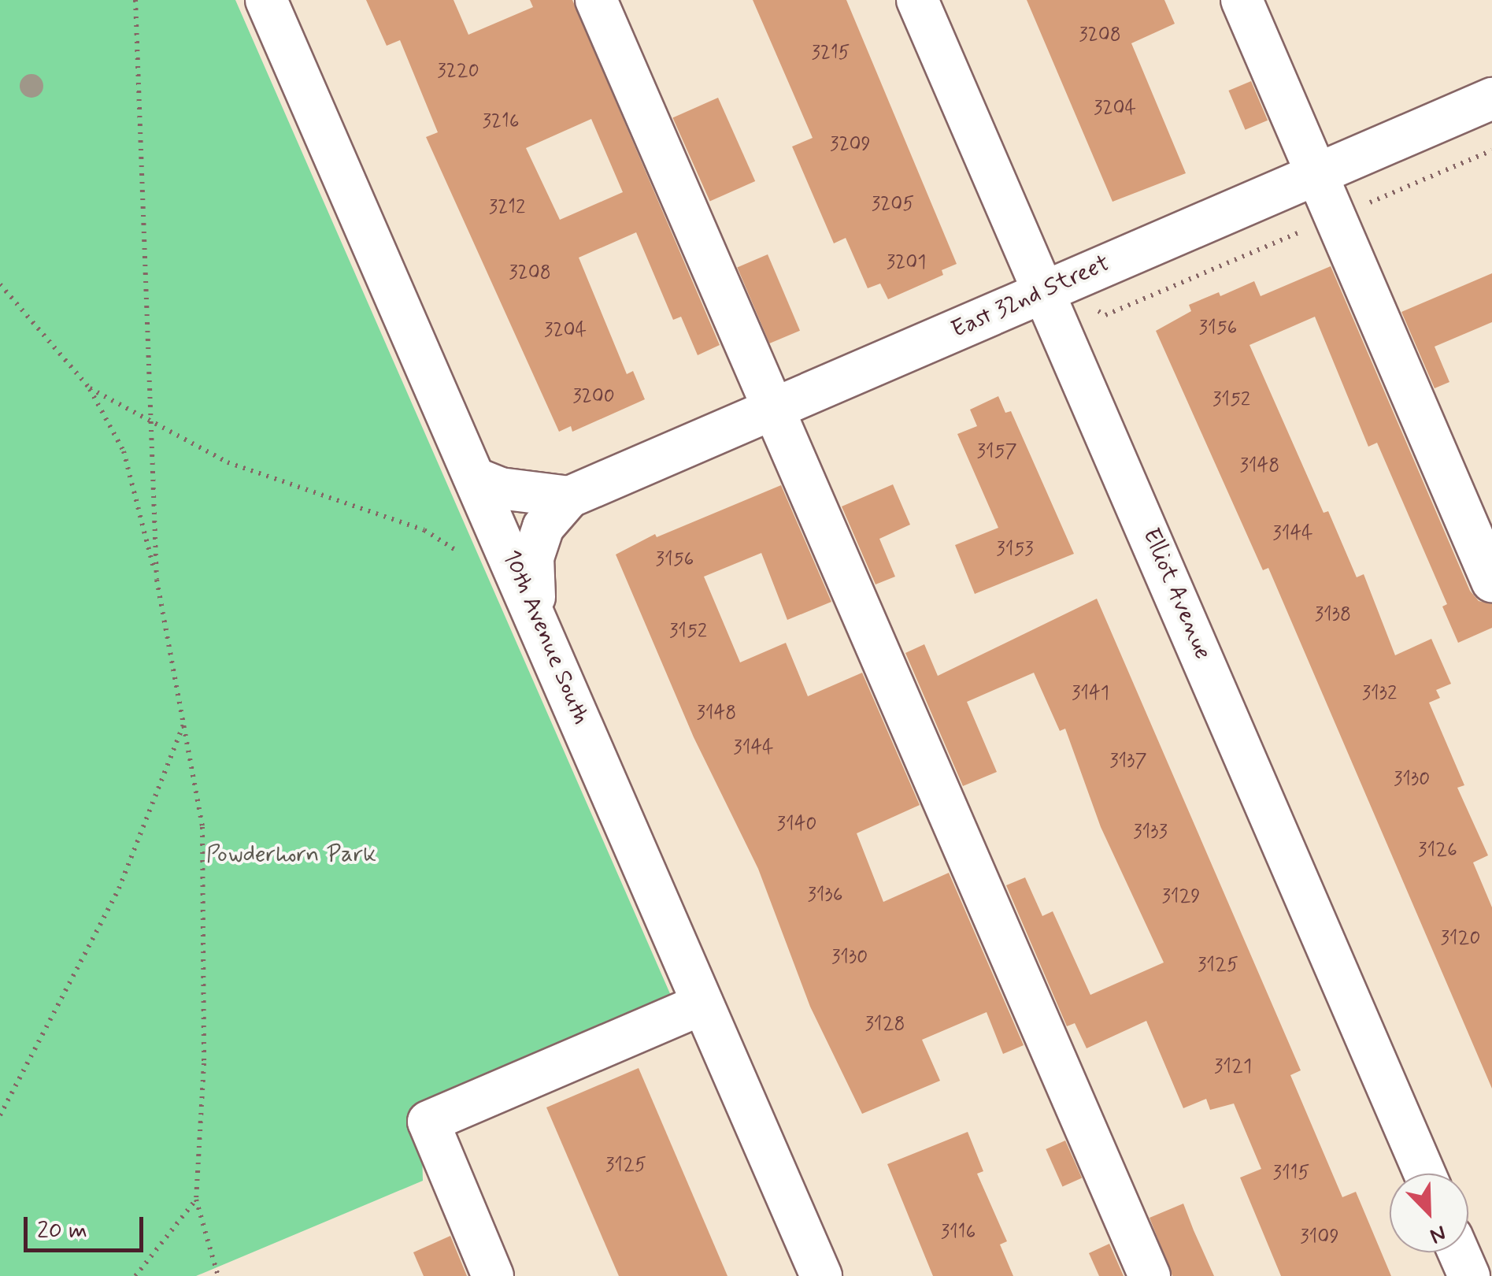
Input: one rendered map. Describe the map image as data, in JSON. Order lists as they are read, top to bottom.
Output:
{
  "streets": {
    "street": ["East 32nd Street", "Elliot Avenue", "10th Avenue South"]
  },
  "crossings": [
    ["East 32nd Street", "Elliot Avenue"],
    ["East 32nd Street", "10th Avenue South"]
  ],
  "parks": ["Powderhorn Park"],
  "house_numbers": [
    "3208",
    "3215",
    "3220",
    "3204",
    "3216",
    "3209",
    "3205",
    "3212",
    "3201",
    "3208",
    "3156",
    "3204",
    "3200",
    "3152",
    "3157",
    "3148",
    "3144",
    "3153",
    "3156",
    "3138",
    "3152",
    "3141",
    "3132",
    "3148",
    "3144",
    "3137",
    "3130",
    "3140",
    "3133",
    "3126",
    "3136",
    "3129",
    "3120",
    "3130",
    "3125",
    "3128",
    "3121",
    "3125",
    "3115",
    "3116",
    "3109"
  ],
  "scale_bar": "20 m",
  "north": "bottom right"
}
